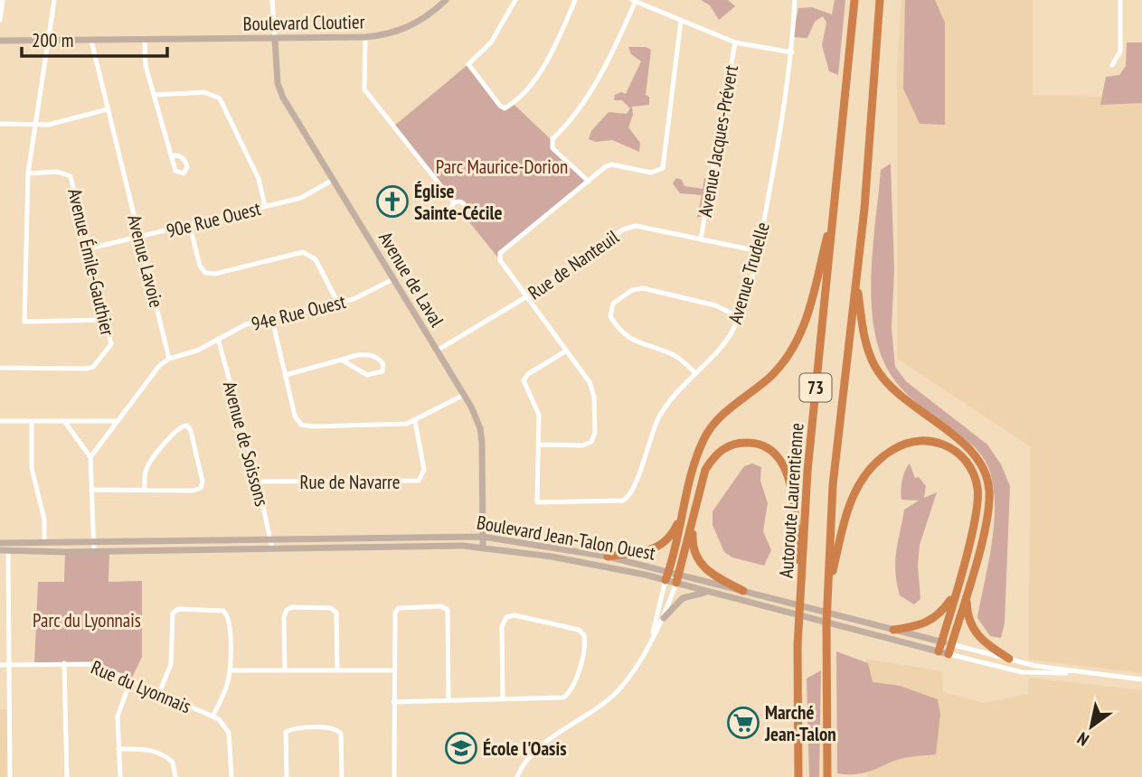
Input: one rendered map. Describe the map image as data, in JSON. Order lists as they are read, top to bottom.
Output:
{
  "streets": {
    "highway": ["73", "Autoroute Laurentienne"],
    "street": [
      "Boulevard Cloutier",
      "Avenue Jacques-Prévert",
      "90e Rue Ouest",
      "Avenue Lavoie",
      "Avenue Émile-Gauthier",
      "Rue de Nanteuil",
      "Avenue Trudelle",
      "Avenue de Laval",
      "94e Rue Ouest",
      "Avenue de Soissons",
      "Rue de Navarre",
      "Boulevard Jean-Talon Ouest",
      "Rue du Lyonnais"
    ]
  },
  "crossings": [
    ["Boulevard Cloutier", "Avenue Lavoie"],
    ["Boulevard Cloutier", "Avenue de Laval"],
    ["Avenue Jacques-Prévert", "Rue de Nanteuil"],
    ["90e Rue Ouest", "Avenue Lavoie"],
    ["90e Rue Ouest", "Avenue Émile-Gauthier"],
    ["90e Rue Ouest", "Avenue de Laval"],
    ["Avenue Lavoie", "94e Rue Ouest"],
    ["Rue de Nanteuil", "Avenue Trudelle"],
    ["Rue de Nanteuil", "Avenue de Laval"],
    ["Avenue de Laval", "94e Rue Ouest"],
    ["Avenue de Laval", "Boulevard Jean-Talon Ouest"],
    ["94e Rue Ouest", "Avenue de Soissons"],
    ["Avenue de Soissons", "Rue de Navarre"],
    ["Avenue de Soissons", "Boulevard Jean-Talon Ouest"]
  ],
  "parks": ["Parc Maurice-Dorion", "Parc du Lyonnais"],
  "places": {
    "church": ["Église Sainte-Cécile"],
    "supermarket": ["Marché Jean-Talon"],
    "school or university": ["École l'Oasis"]
  },
  "scale_bar": "200 m",
  "north": "bottom left"
}
